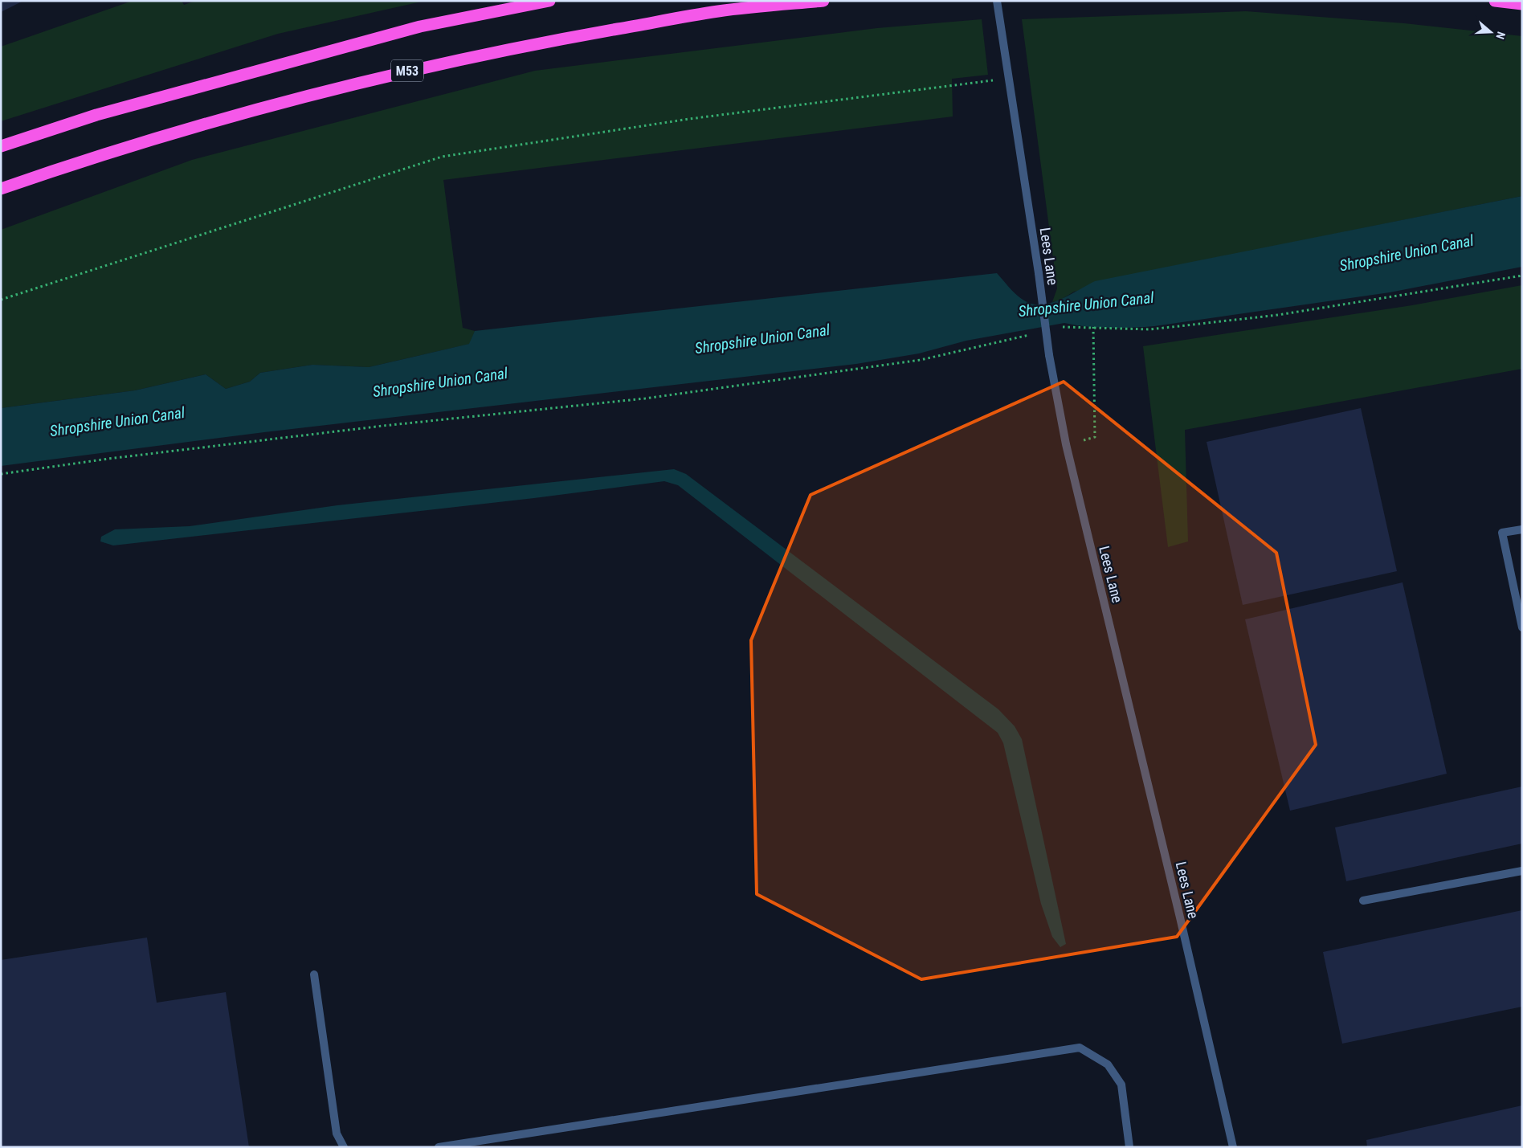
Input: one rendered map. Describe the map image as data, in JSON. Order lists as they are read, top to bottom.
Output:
{
  "streets": {
    "highway": ["M53"],
    "street": ["Lees Lane"]
  },
  "water": ["Shropshire Union Canal"],
  "north": "right"
}
